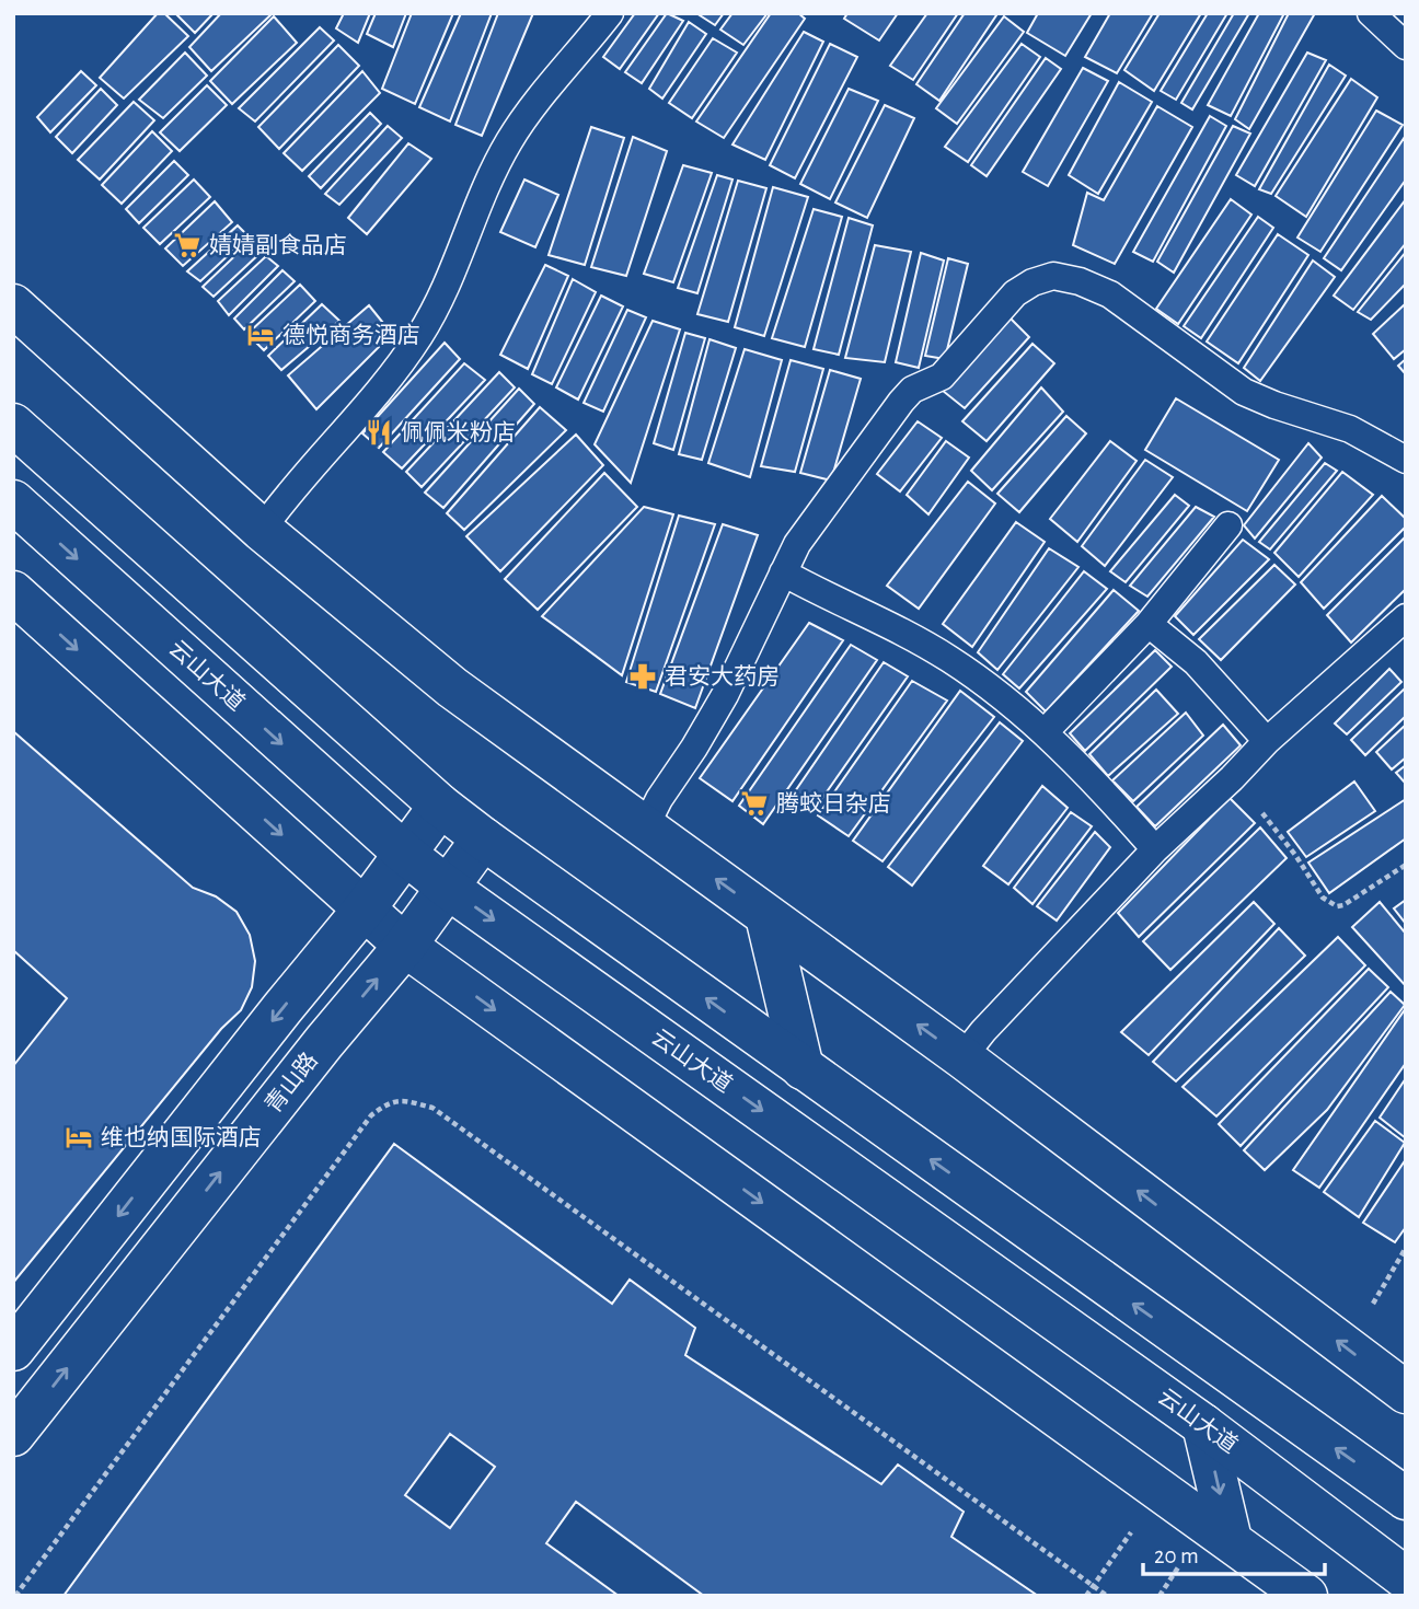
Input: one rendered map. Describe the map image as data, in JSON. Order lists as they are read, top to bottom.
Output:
{
  "streets": {
    "street": ["云山大道", "青山路"]
  },
  "crossings": [
    ["云山大道", "青山路"]
  ],
  "places": {
    "supermarket": ["婧婧副食品店", "腾蛟日杂店"],
    "hotel": ["德悦商务酒店", "维也纳国际酒店"],
    "restaurant": ["佩佩米粉店"],
    "pharmacy": ["君安大药房"]
  },
  "scale_bar": "20 m"
}
